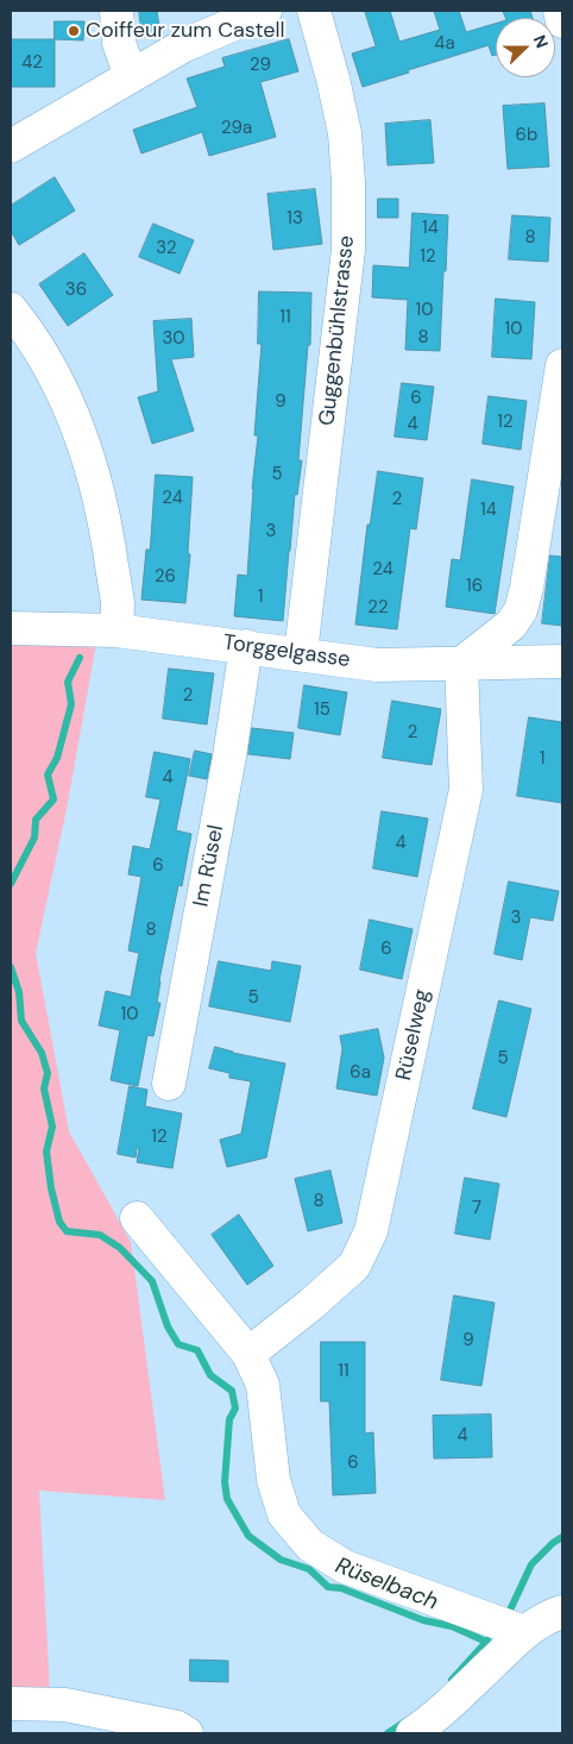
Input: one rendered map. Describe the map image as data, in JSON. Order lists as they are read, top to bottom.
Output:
{
  "streets": {
    "street": [
      "Guggenbühlstrasse",
      "Torggelgasse",
      "Im Rüsel",
      "Rüselweg"
    ]
  },
  "crossings": [
    ["Guggenbühlstrasse", "Torggelgasse"],
    ["Torggelgasse", "Im Rüsel"],
    ["Torggelgasse", "Rüselweg"]
  ],
  "water": ["Rüselbach"],
  "places": ["Coiffeur zum Castell"],
  "house_numbers": [
    "4a",
    "42",
    "29",
    "29a",
    "6b",
    "13",
    "14",
    "8",
    "32",
    "12",
    "36",
    "10",
    "11",
    "10",
    "8",
    "30",
    "6",
    "9",
    "12",
    "4",
    "5",
    "24",
    "2",
    "14",
    "3",
    "24",
    "26",
    "16",
    "1",
    "22",
    "2",
    "15",
    "2",
    "1",
    "4",
    "4",
    "6",
    "3",
    "8",
    "6",
    "5",
    "10",
    "5",
    "6a",
    "12",
    "8",
    "7",
    "9",
    "11",
    "4",
    "6"
  ],
  "north": "right"
}
